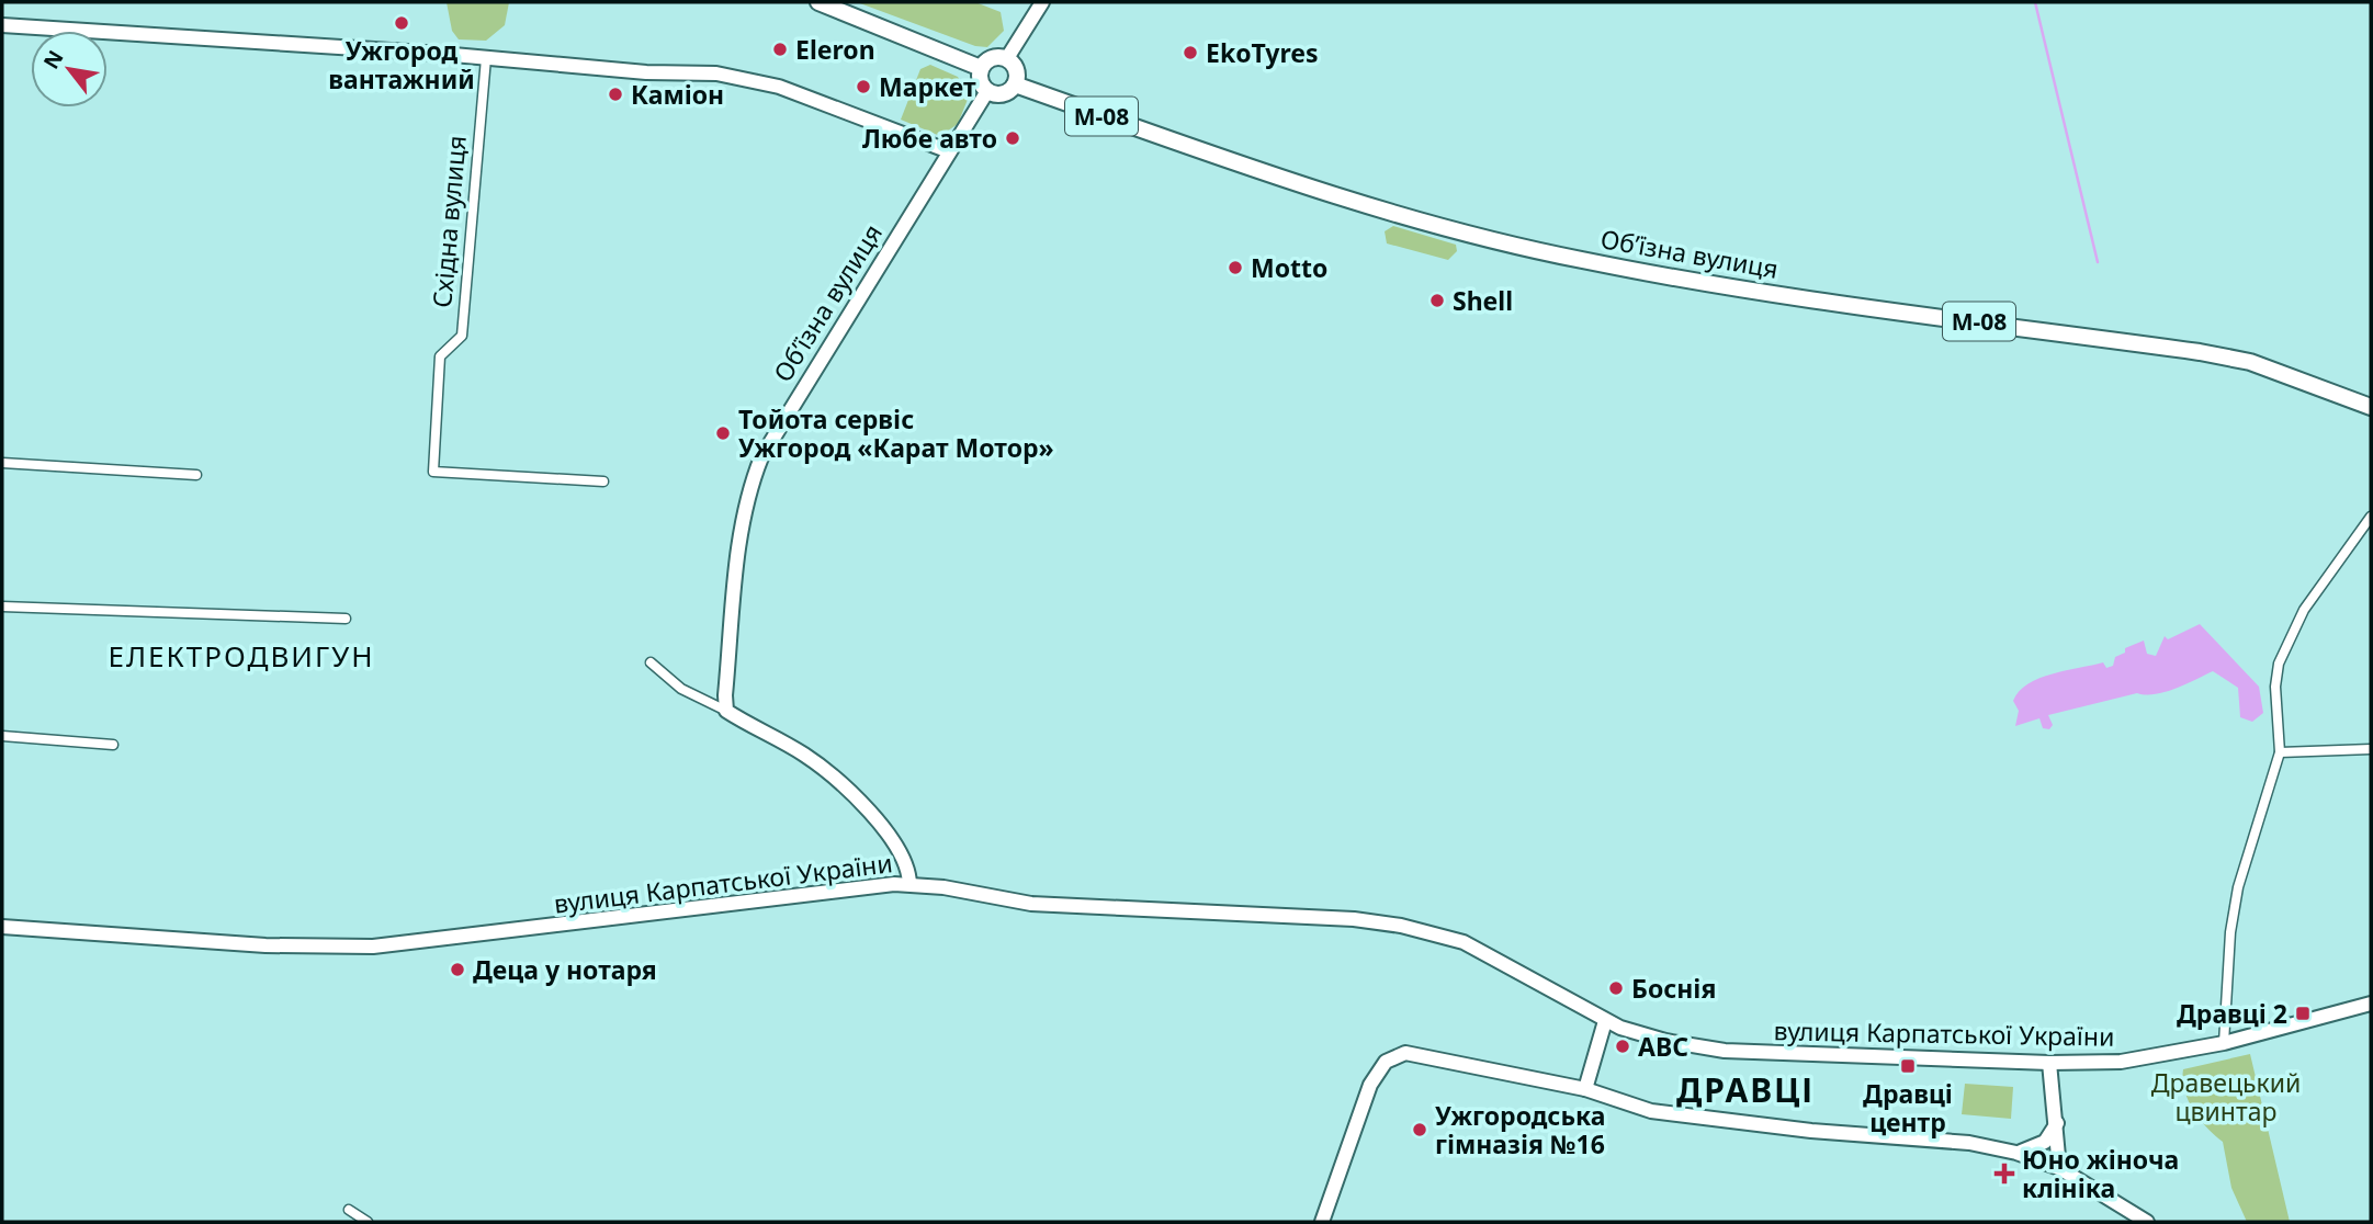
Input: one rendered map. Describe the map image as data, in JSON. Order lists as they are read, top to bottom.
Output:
{
  "streets": {
    "highway": ["М-08", "Обʼїзна вулиця"],
    "street": ["Східна вулиця", "вулиця Карпатської України"]
  },
  "districts": ["ЕЛЕКТРОДВИГУН", "ДРАВЦІ"],
  "parks": ["Дравецький цвинтар"],
  "places": {
    "other": [
      "Ужгород вантажний",
      "Eleron",
      "EkoTyres",
      "Маркет",
      "Каміон",
      "Любе авто",
      "Motto",
      "Shell",
      "Тойота сервіс Ужгород «Карат Мотор»",
      "Деца у нотаря",
      "Боснія",
      "ABC",
      "Ужгородська гімназія №16"
    ],
    "transit": ["Дравці 2", "Дравці центр"],
    "health": ["Юно жіноча клініка"]
  },
  "north": "top left"
}
